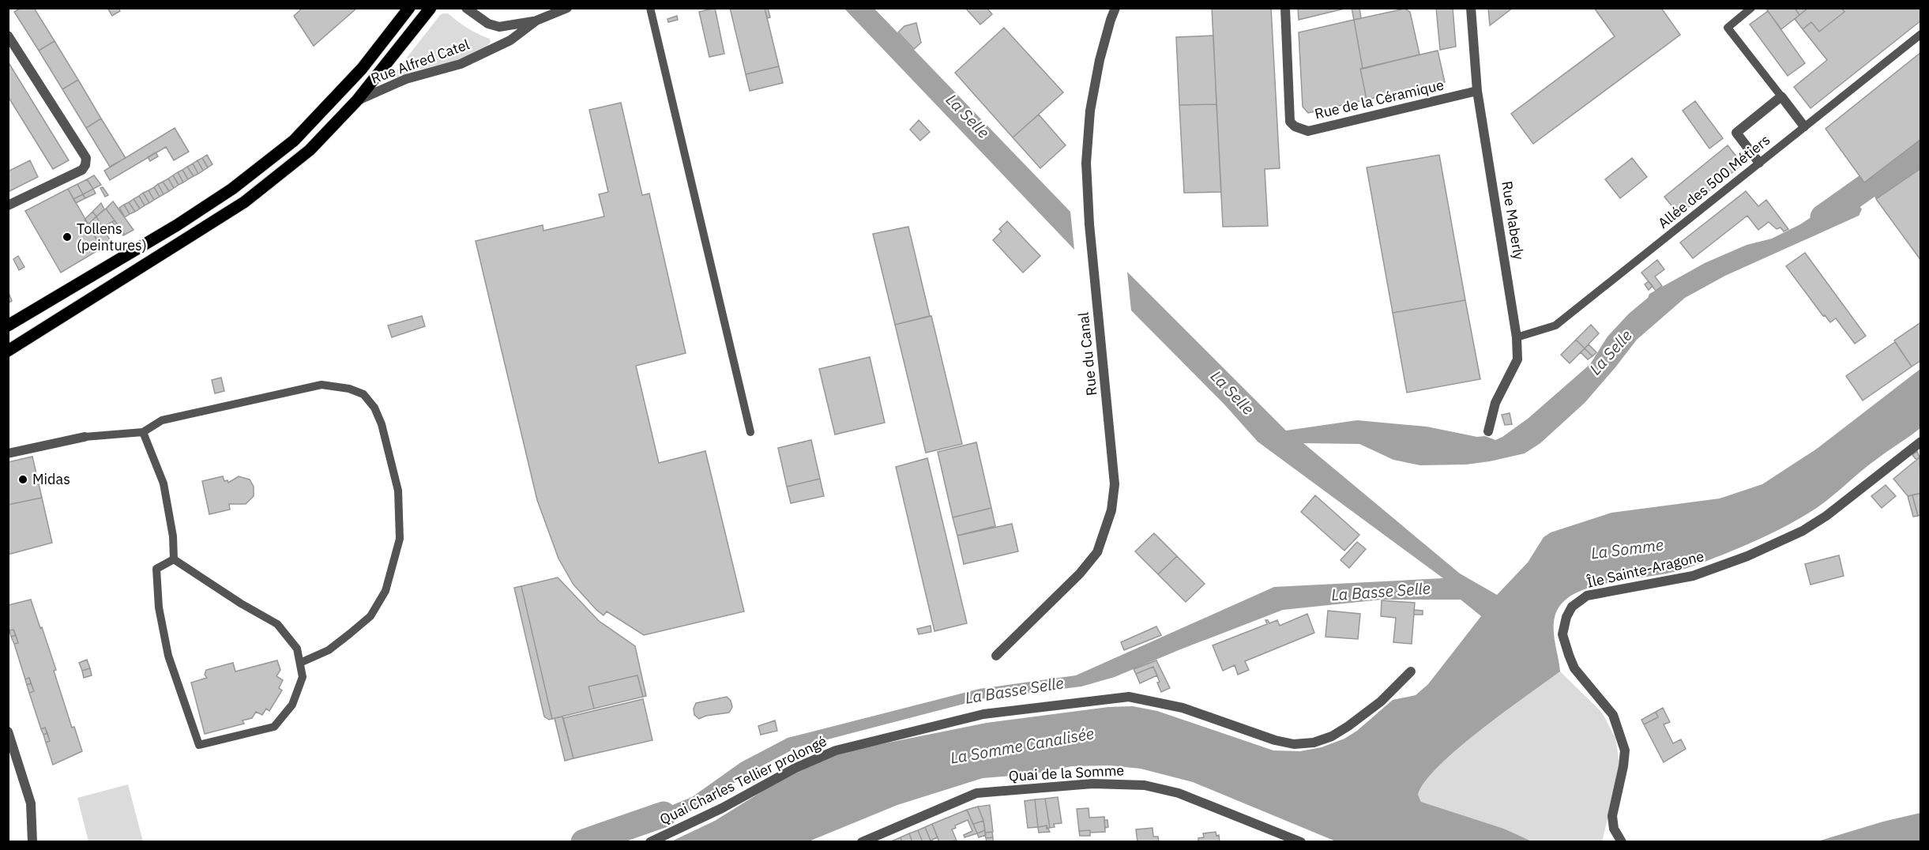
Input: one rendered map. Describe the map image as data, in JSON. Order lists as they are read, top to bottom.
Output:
{
  "streets": {
    "street": [
      "Rue Alfred Catel",
      "Rue de la Céramique",
      "Rue Maberly",
      "Rue du Canal",
      "Île Sainte-Aragone",
      "Quai de la Somme",
      "Quai Charles Tellier prolongé"
    ],
    "lane": ["Allée des 500 Métiers"]
  },
  "crossings": [
    ["Rue de la Céramique", "Rue Maberly"],
    ["Allée des 500 Métiers", "Rue Maberly"]
  ],
  "water": [
    "La Selle",
    "La Somme",
    "La Basse Selle",
    "La Somme Canalisée"
  ],
  "places": ["Tollens (peintures)", "Midas"]
}
